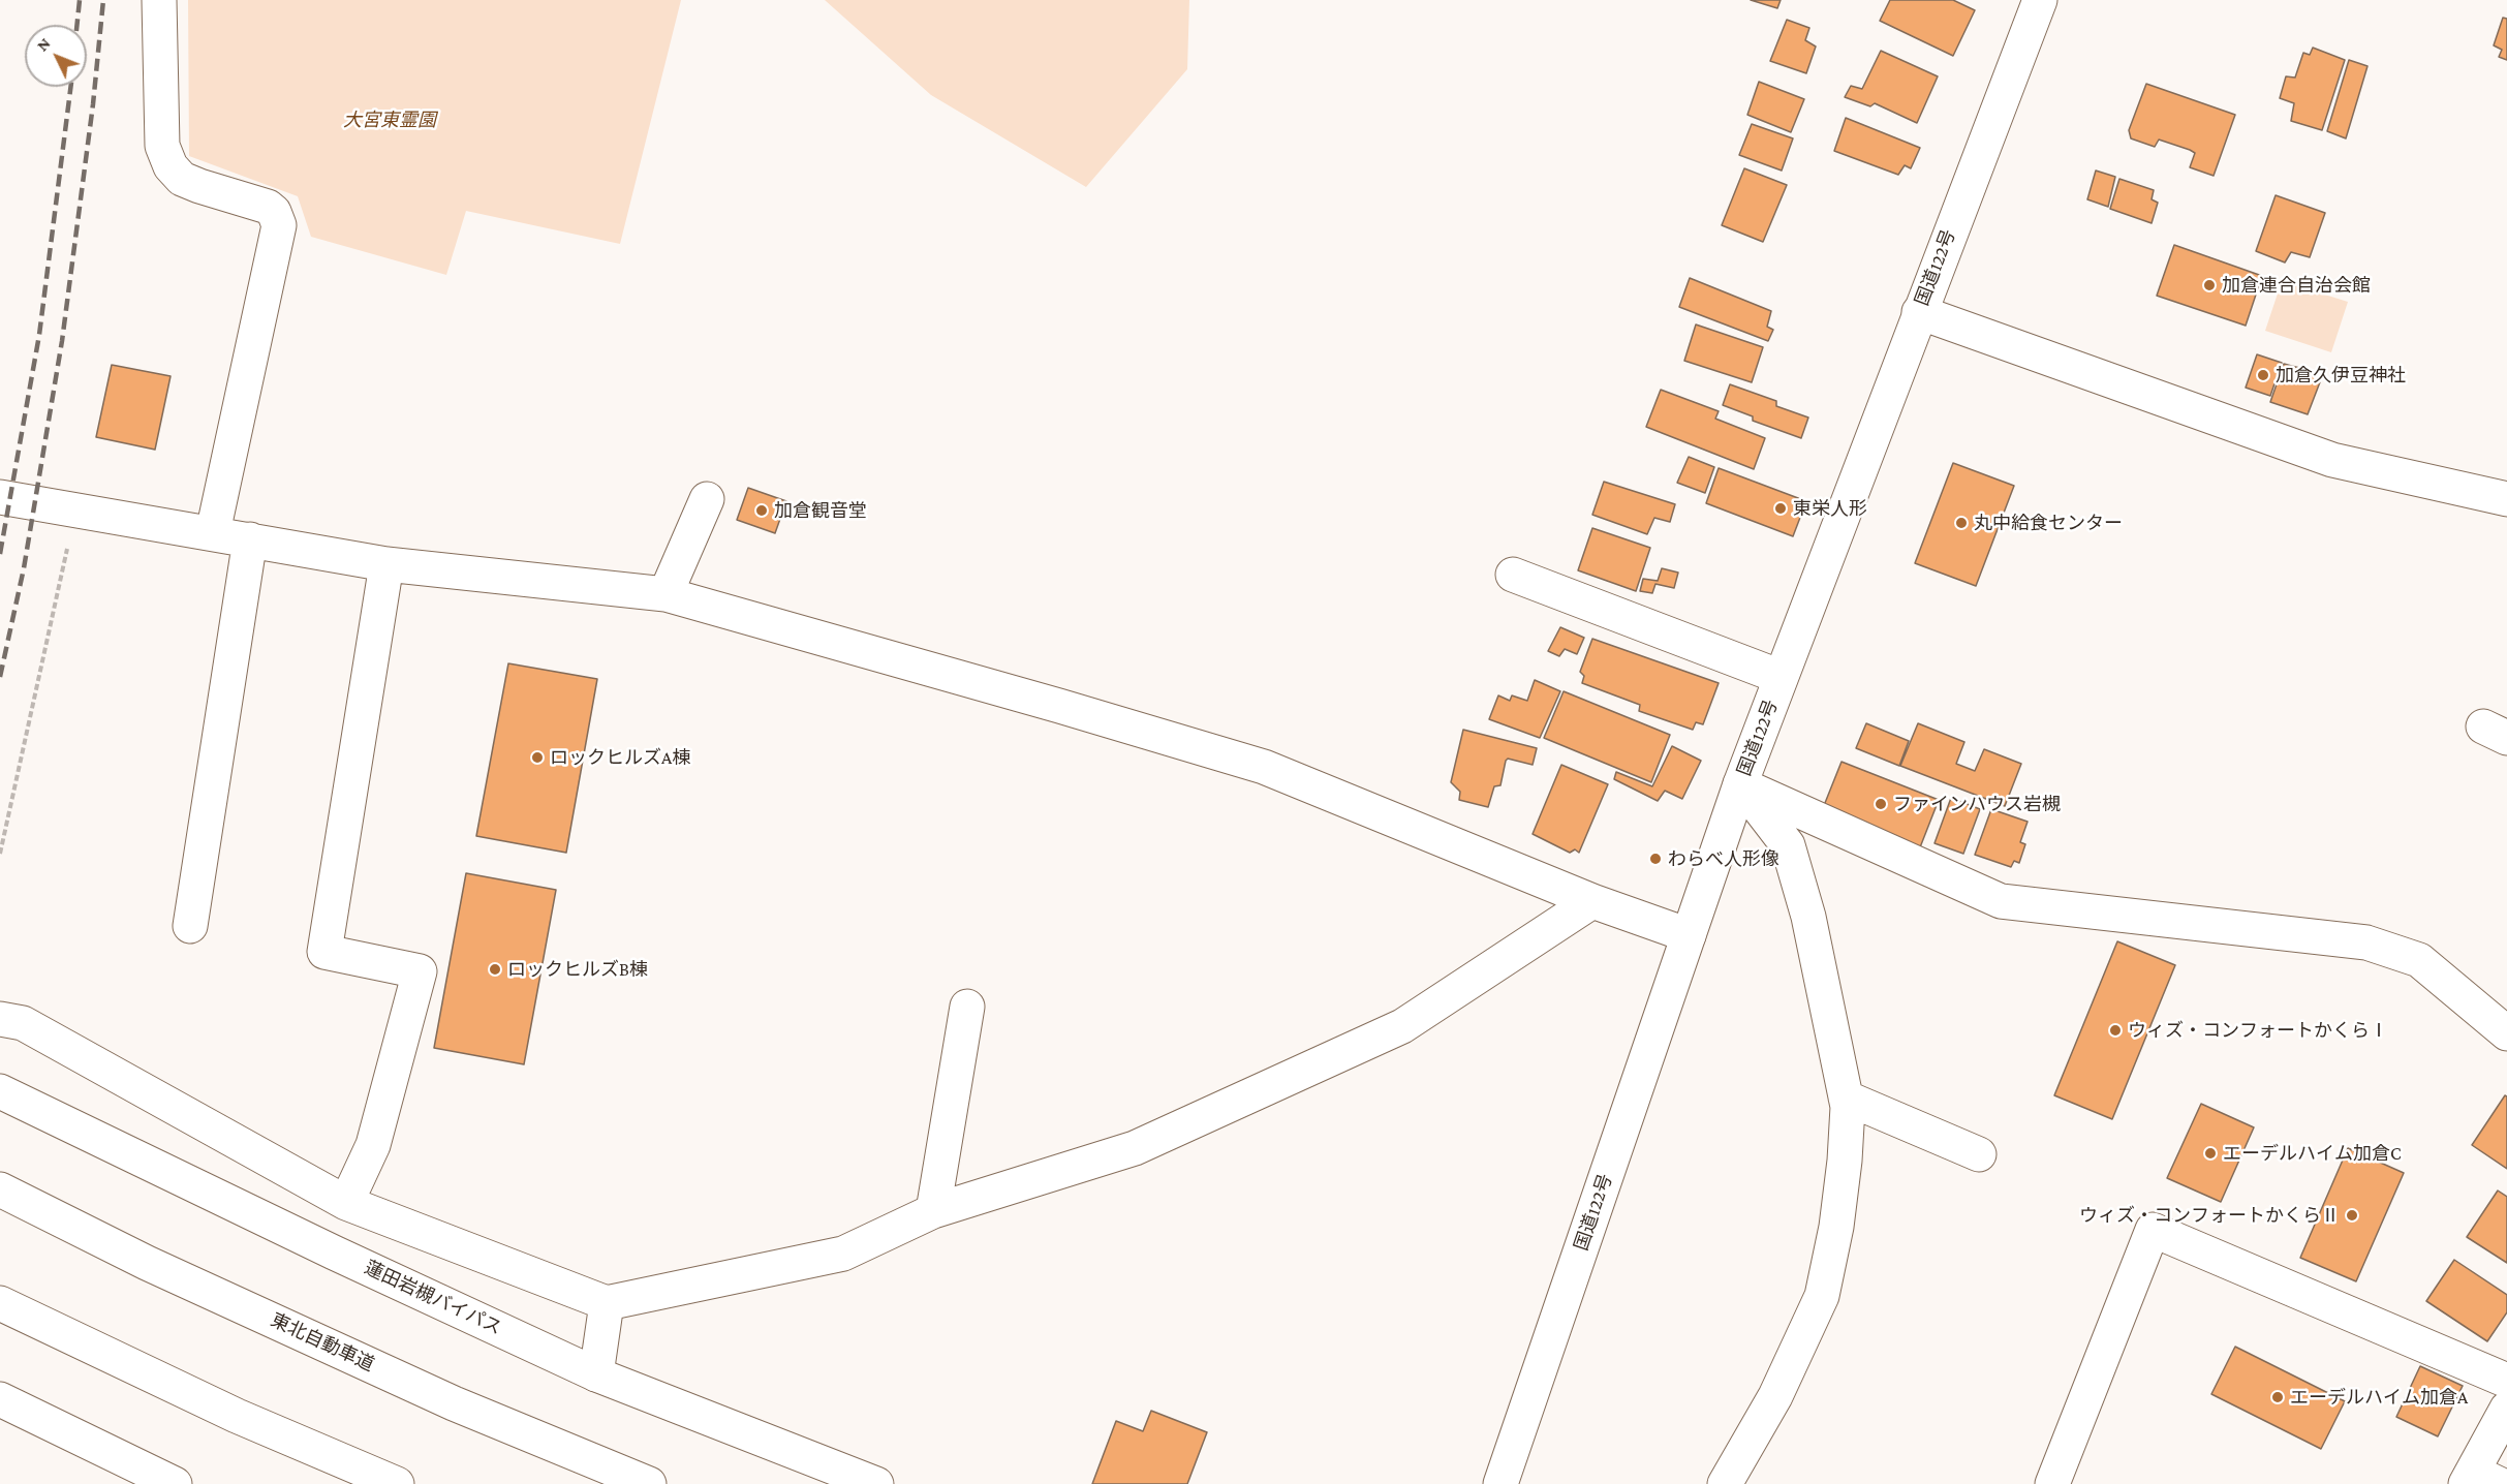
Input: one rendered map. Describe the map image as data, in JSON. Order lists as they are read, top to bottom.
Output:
{
  "streets": {
    "main road": ["国道122号", "蓮田岩槻バイパス", "東北自動車道"]
  },
  "parks": ["大宮東霊園"],
  "places": [
    "加倉連合自治会館",
    "加倉久伊豆神社",
    "東栄人形",
    "加倉観音堂",
    "丸中給食センター",
    "ロックヒルズA棟",
    "ファインハウス岩槻",
    "わらべ人形像",
    "ロックヒルズB棟",
    "ウィズ・コンフォートかくらⅠ",
    "エーデルハイム加倉C",
    "ウィズ・コンフォートかくらⅡ",
    "エーデルハイム加倉A"
  ],
  "north": "top left"
}
